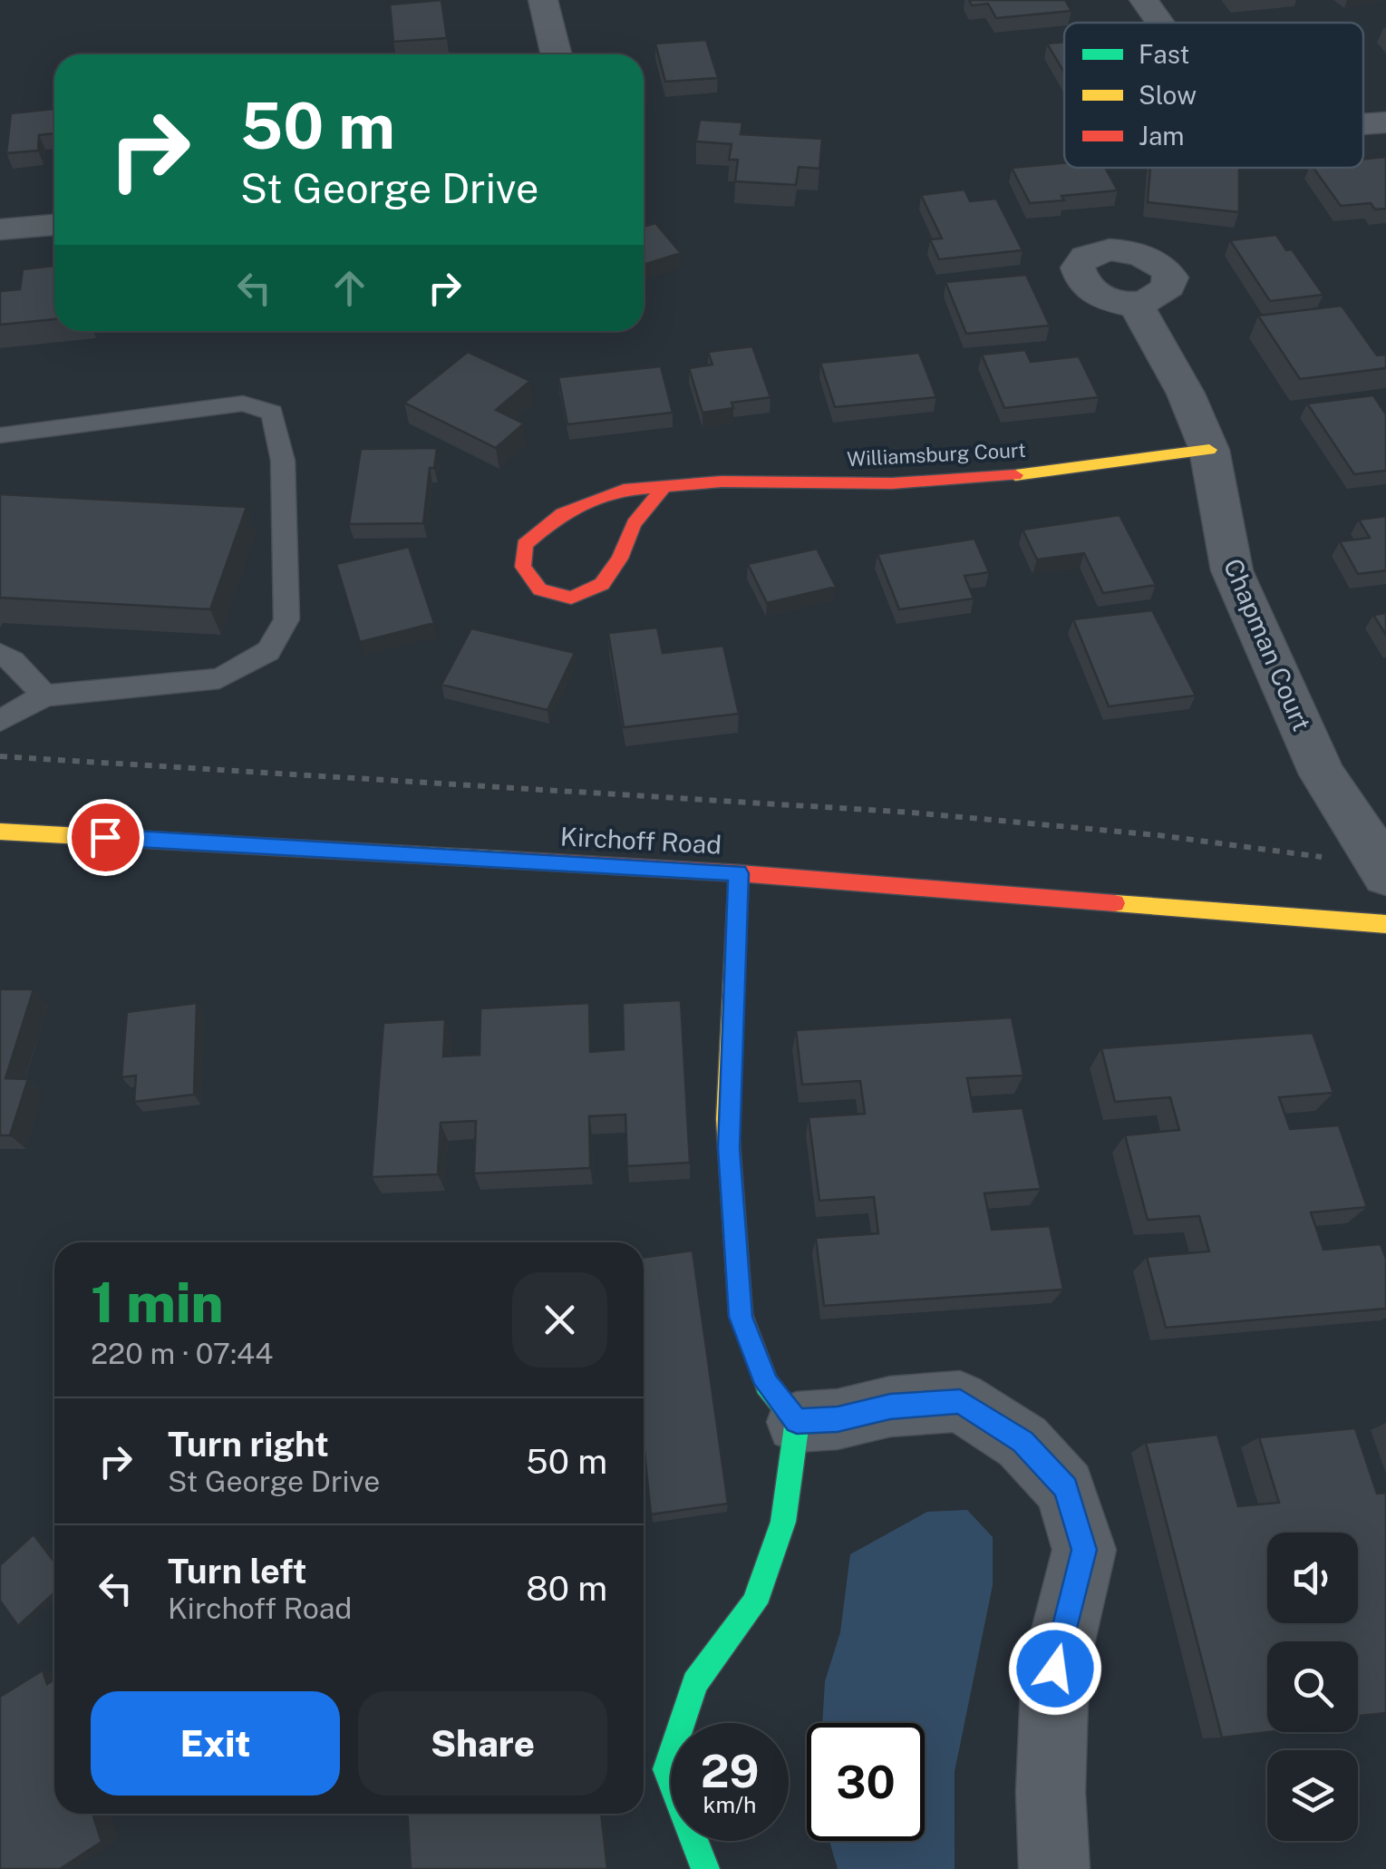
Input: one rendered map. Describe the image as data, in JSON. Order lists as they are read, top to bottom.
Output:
{
  "streets": {
    "street": ["Williamsburg Court", "Chapman Court", "Kirchoff Road"]
  },
  "crossings": [
    ["Williamsburg Court", "Chapman Court"]
  ],
  "legend": ["Fast", "Slow", "Jam"],
  "page": {
    "turn": ["50 m", "St George Drive"],
    "heading": ["1 min", "220 m · 07:44"],
    "list": [
      {
        "name": "Turn right",
        "note": "St George Drive",
        "value": "50 m"
      },
      {
        "name": "Turn left",
        "note": "Kirchoff Road",
        "value": "80 m"
      }
    ],
    "buttons": ["Exit", "Share"],
    "speed": "29 km/h",
    "limit": "30"
  }
}
